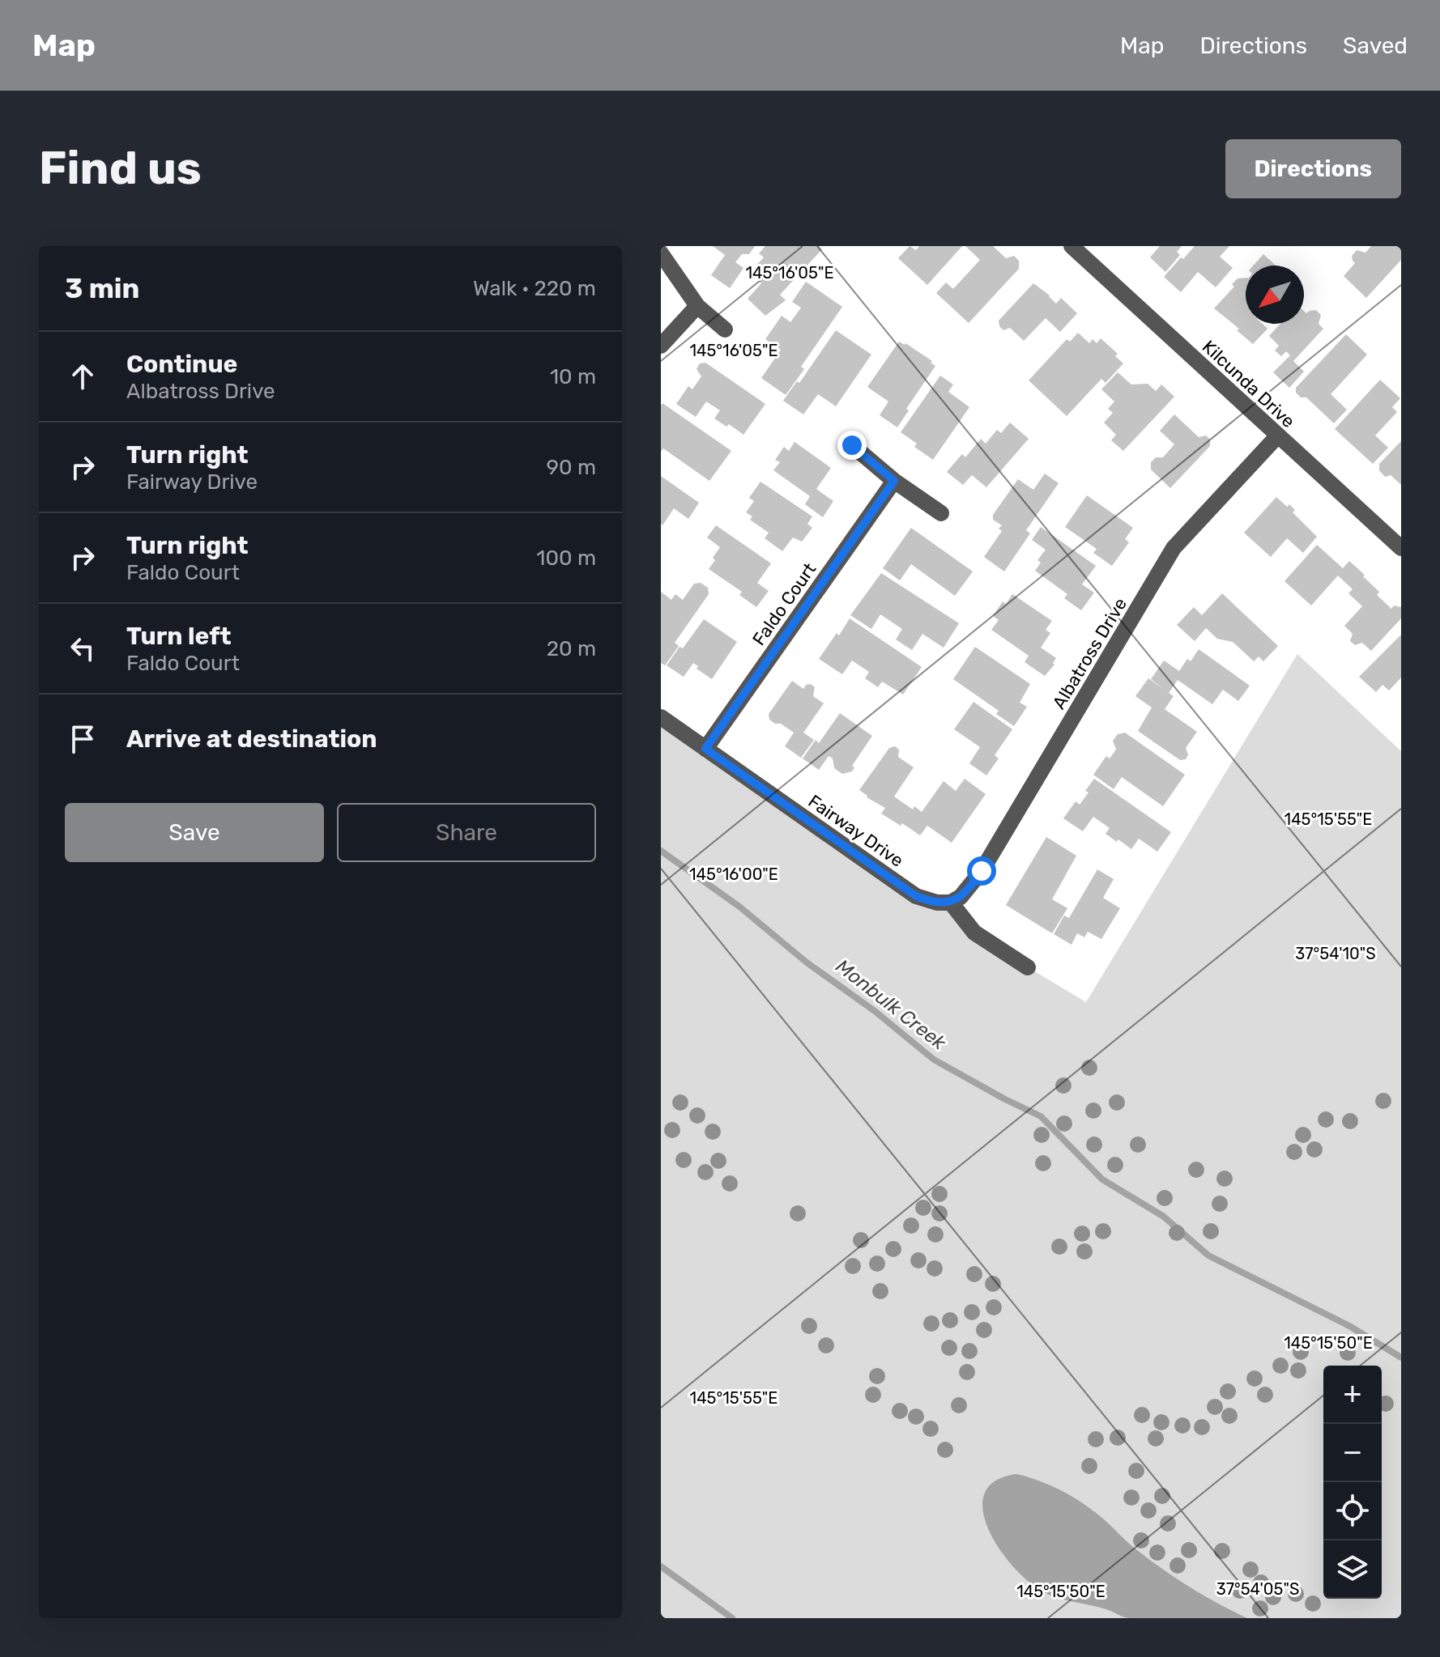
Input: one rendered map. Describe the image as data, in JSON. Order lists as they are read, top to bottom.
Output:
{
  "streets": {
    "street": [
      "Kilcunda Drive",
      "Faldo Court",
      "Albatross Drive",
      "Fairway Drive"
    ]
  },
  "crossings": [
    ["Kilcunda Drive", "Albatross Drive"],
    ["Faldo Court", "Fairway Drive"],
    ["Albatross Drive", "Fairway Drive"]
  ],
  "water": ["Monbulk Creek"],
  "north": "bottom left",
  "page": {
    "header": "Map",
    "nav": ["Map", "Directions", "Saved"],
    "buttons": [
      "Directions",
      ["Save", "Share"]
    ],
    "title": "Find us",
    "heading": ["3 min", "Walk · 220 m"],
    "list": [
      ["Continue", "Albatross Drive", "10 m"],
      ["Turn right", "Fairway Drive", "90 m"],
      ["Turn right", "Faldo Court", "100 m"],
      ["Turn left", "Faldo Court", "20 m"],
      "Arrive at destination"
    ],
    "map_buttons": ["+", "−"]
  },
  "coordinates": [
    "145°16'05\"E",
    "145°15'55\"E",
    "145°16'00\"E",
    "37°54'10\"S",
    "145°15'50\"E",
    "37°54'05\"S"
  ]
}
